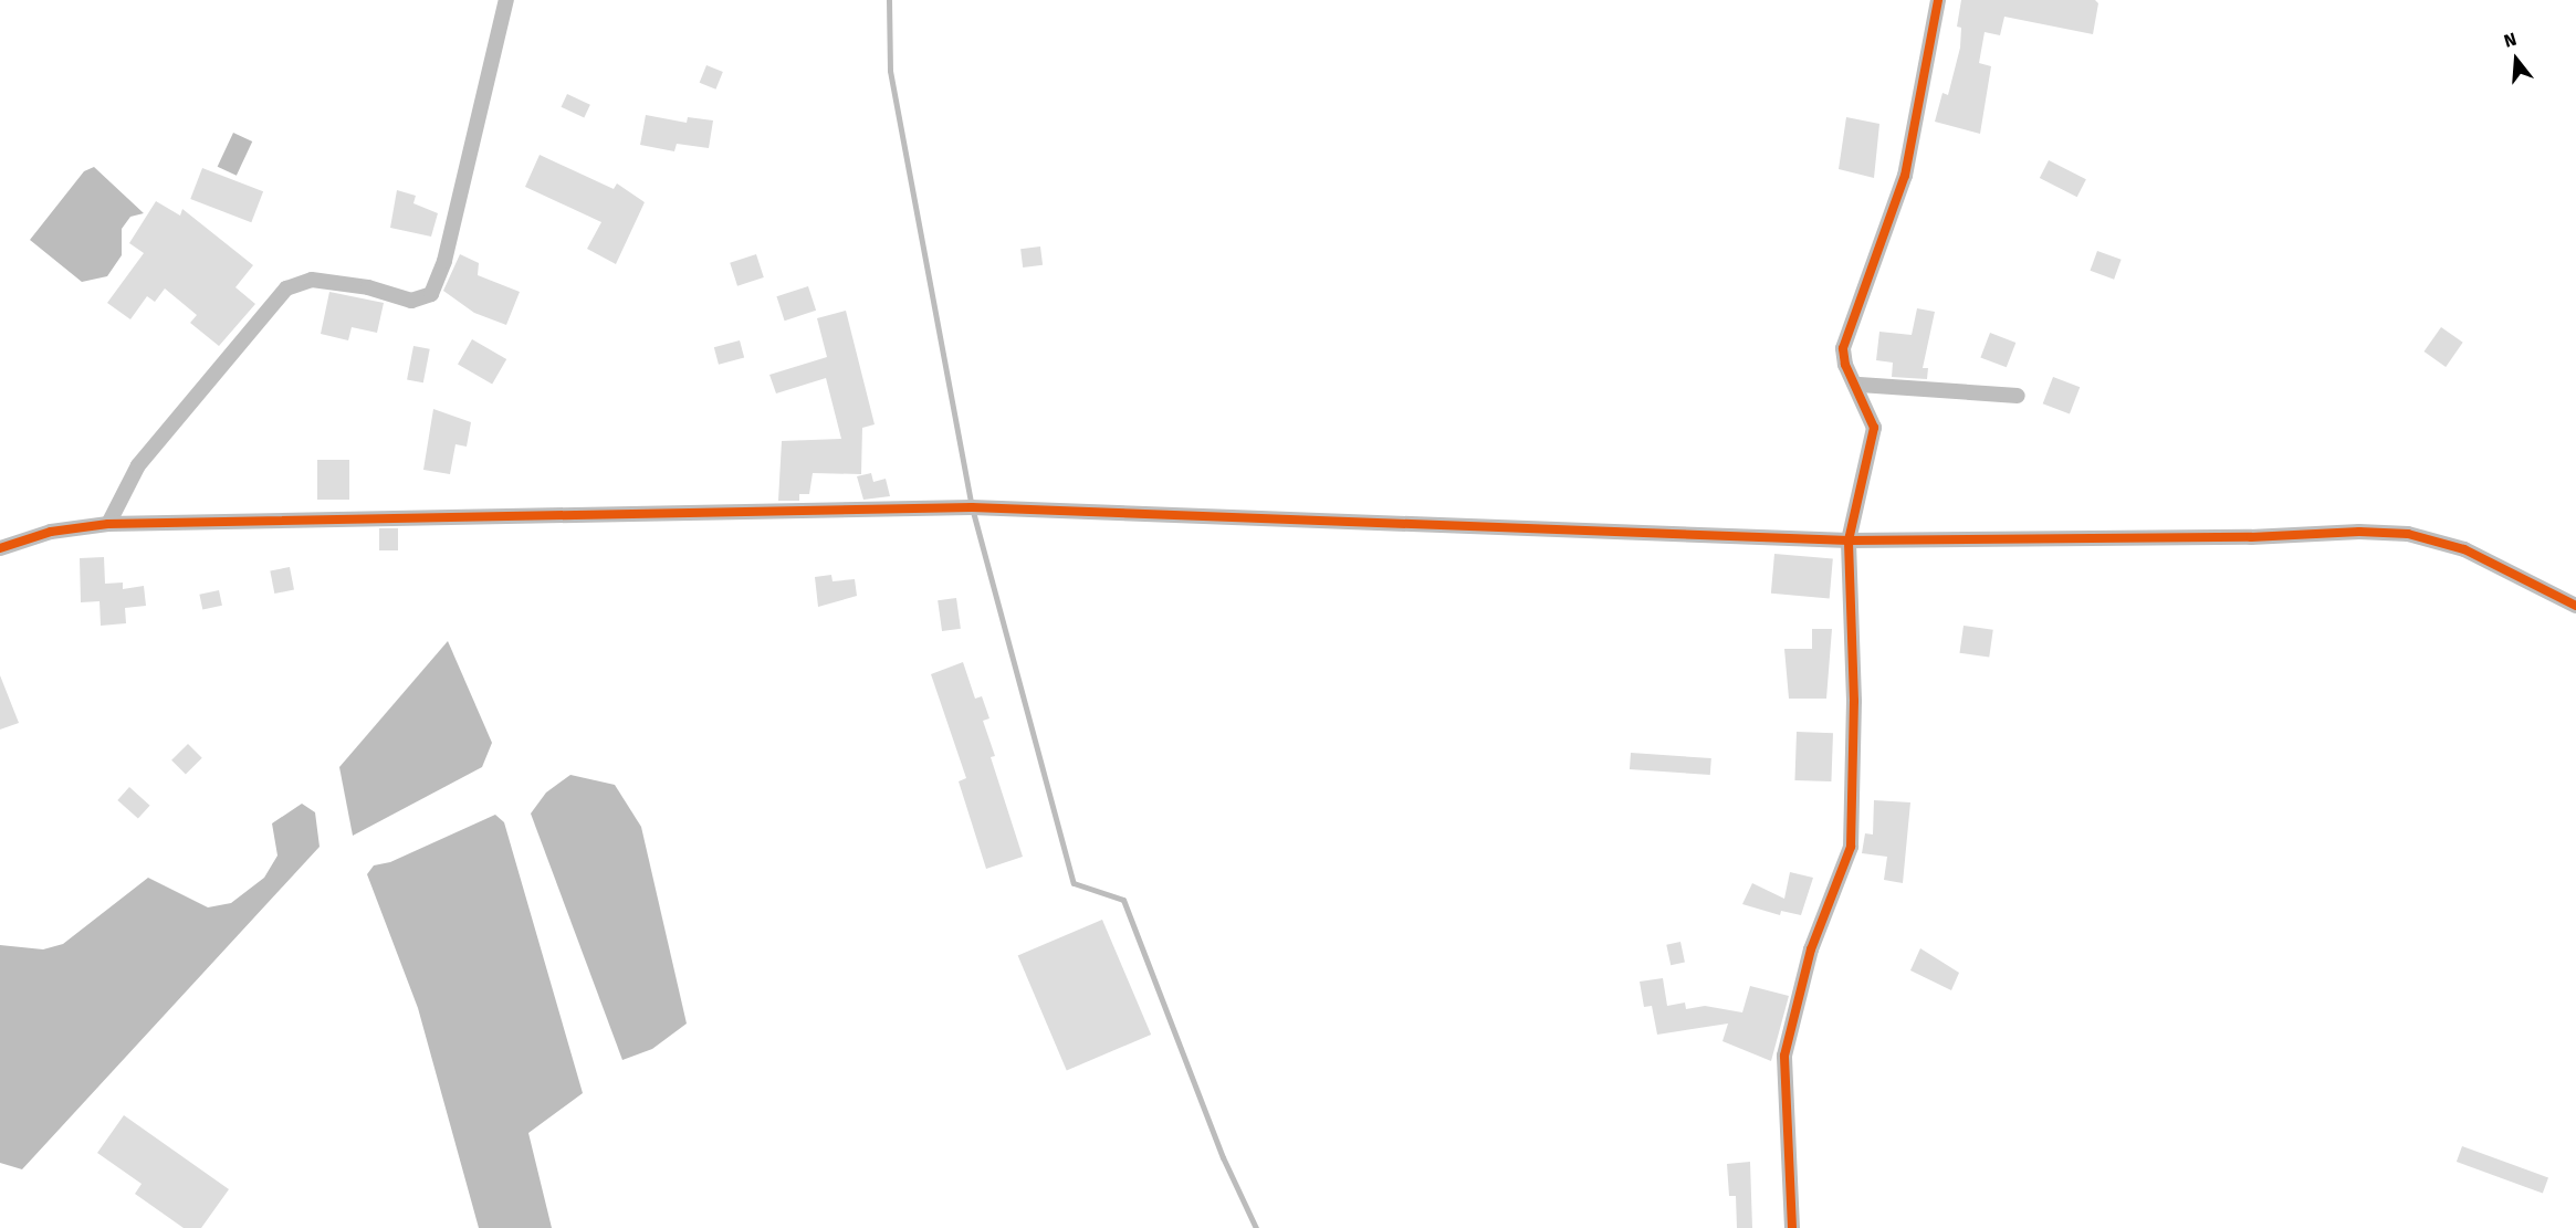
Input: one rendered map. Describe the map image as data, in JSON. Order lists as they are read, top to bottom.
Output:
{
  "north": "top"
}
